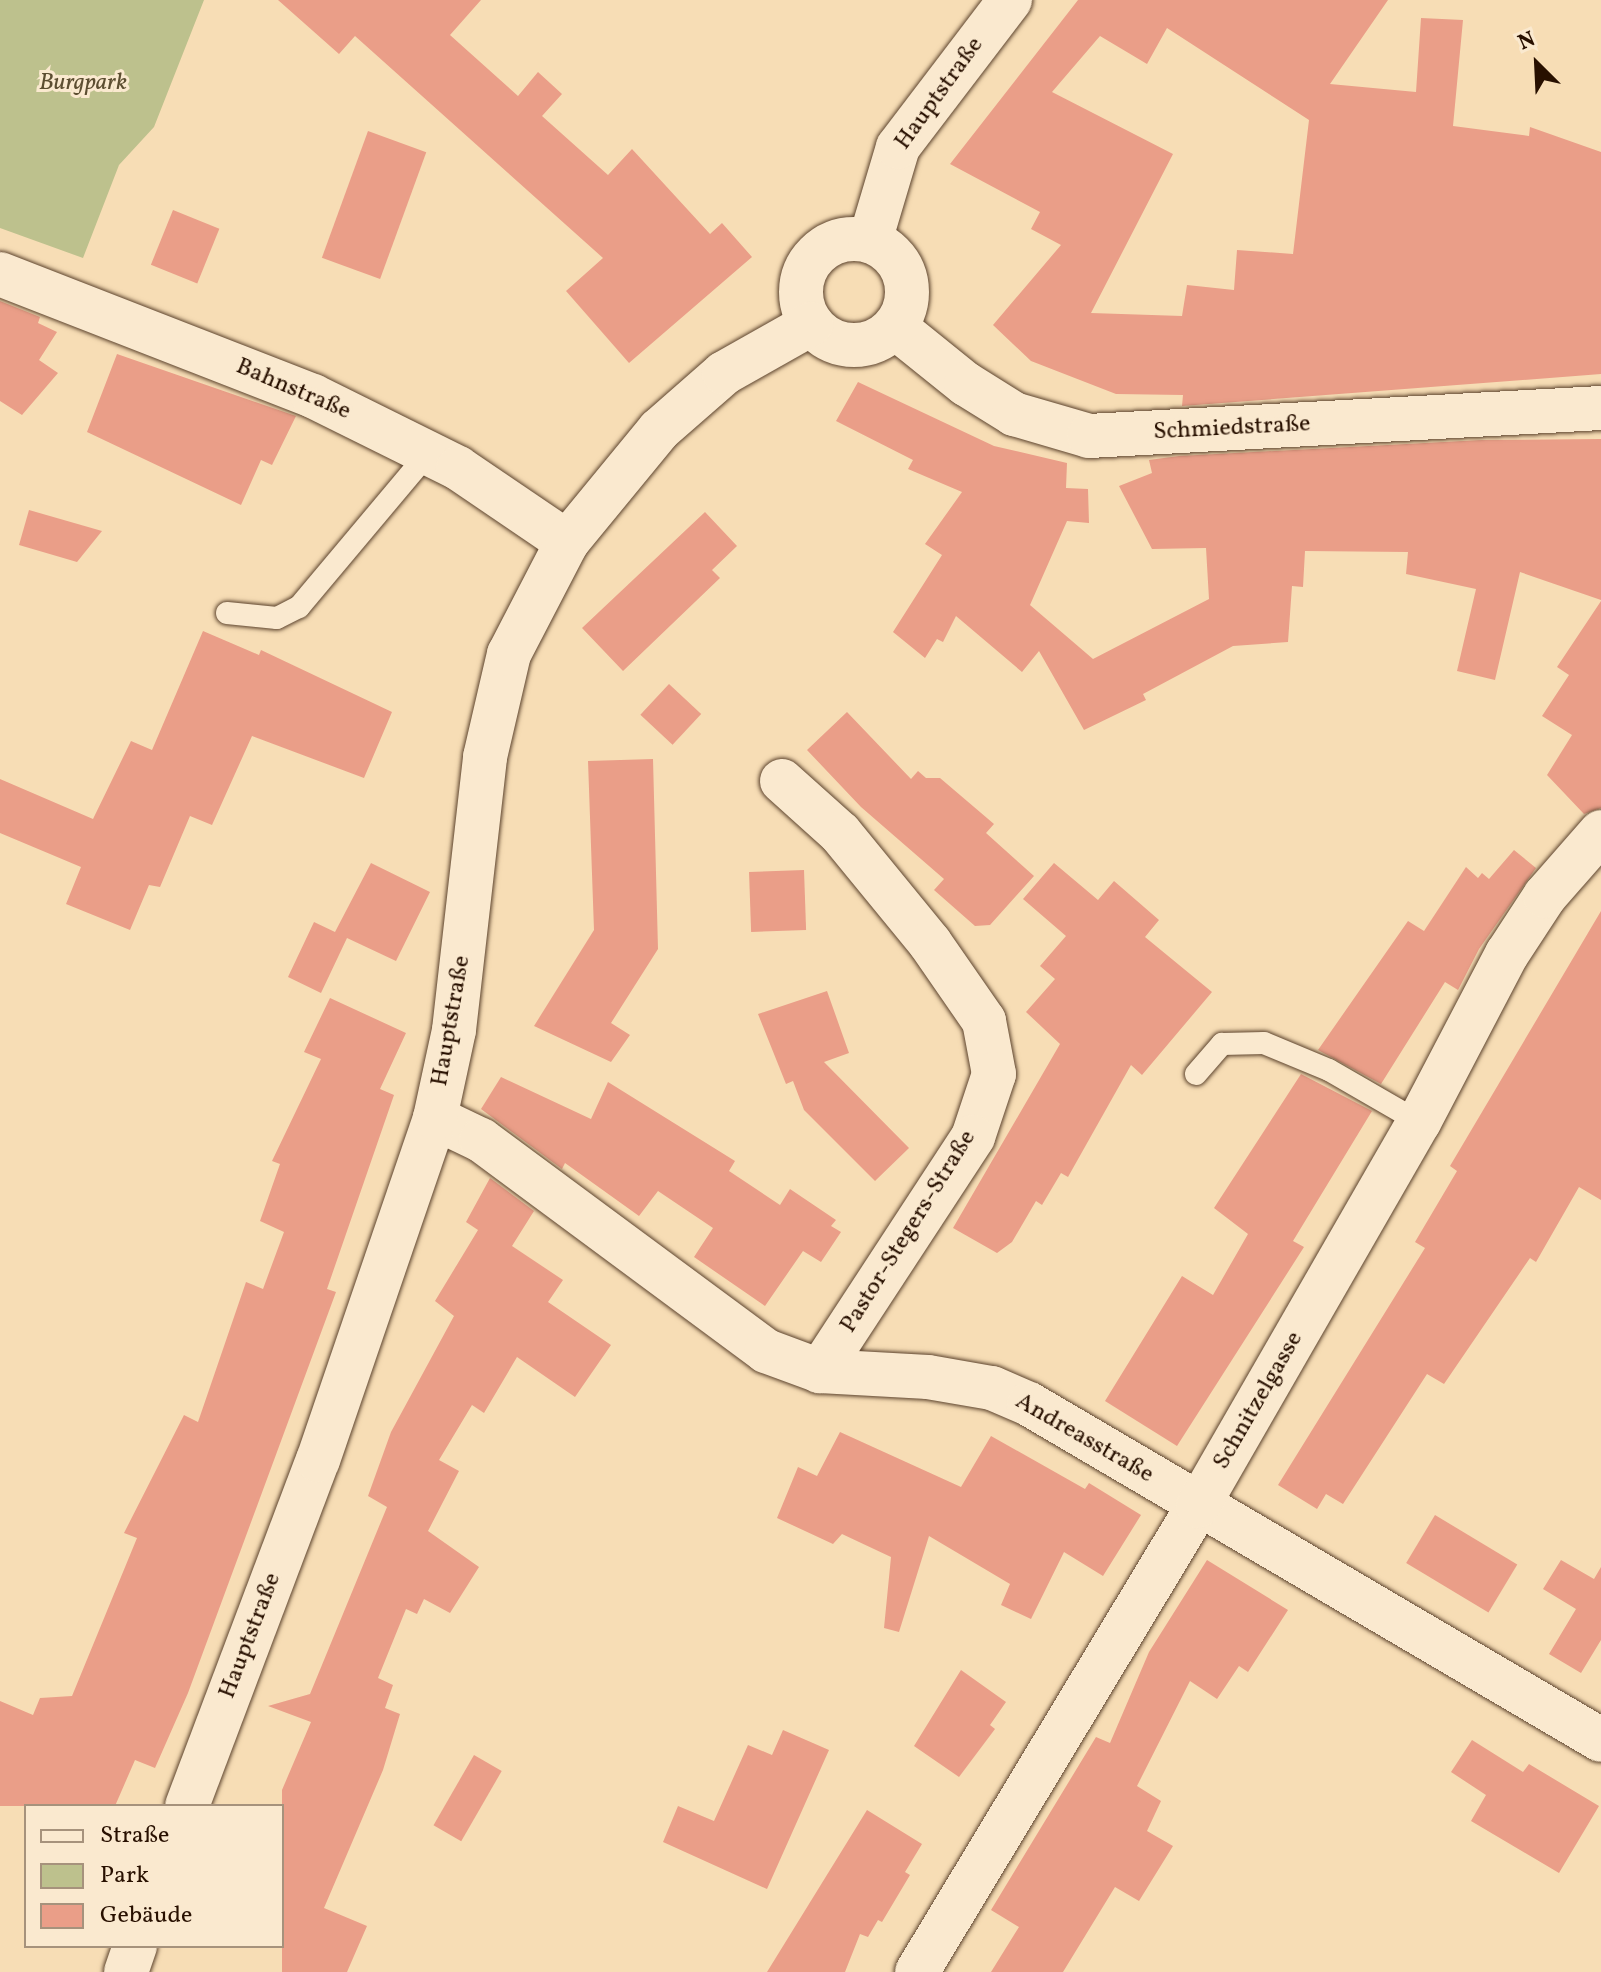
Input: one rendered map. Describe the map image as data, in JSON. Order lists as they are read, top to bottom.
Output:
{
  "streets": {
    "street": [
      "Hauptstraße",
      "Bahnstraße",
      "Schmiedstraße",
      "Pastor-Stegers-Straße",
      "Schnitzelgasse",
      "Andreasstraße"
    ]
  },
  "crossings": [
    ["Hauptstraße", "Bahnstraße"],
    ["Hauptstraße", "Schmiedstraße"],
    ["Hauptstraße", "Andreasstraße"],
    ["Pastor-Stegers-Straße", "Andreasstraße"],
    ["Schnitzelgasse", "Andreasstraße"]
  ],
  "parks": ["Burgpark"],
  "legend": ["Straße", "Park", "Gebäude"],
  "north": "top left"
}
